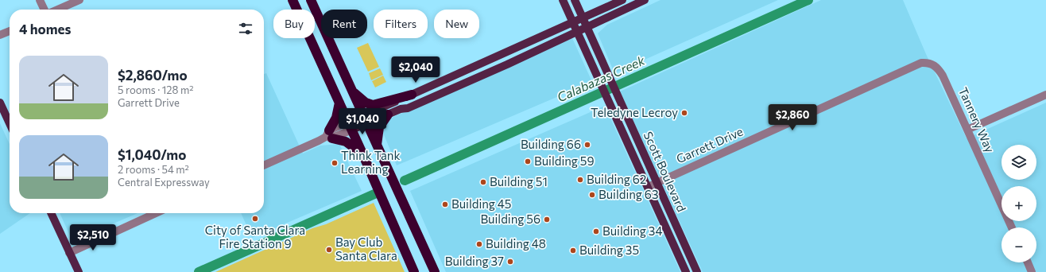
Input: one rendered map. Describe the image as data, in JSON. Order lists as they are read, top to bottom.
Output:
{
  "streets": {
    "main road": ["Scott Boulevard"],
    "street": ["Tannery Way", "Garrett Drive"]
  },
  "crossings": [
    ["Tannery Way", "Garrett Drive"],
    ["Garrett Drive", "Scott Boulevard"]
  ],
  "water": ["Calabazas Creek"],
  "places": [
    "Teledyne Lecroy",
    "Building 66",
    "Building 59",
    "Think Tank Learning",
    "Building 62",
    "Building 51",
    "Building 63",
    "Building 45",
    "City of Santa Clara Fire Station 9",
    "Building 56",
    "Building 34",
    "Building 48",
    "Bay Club Santa Clara",
    "Building 35",
    "Building 37"
  ],
  "page": {
    "chip": [
      "Buy",
      "Rent",
      "Filters",
      "New"
    ],
    "heading": "4 homes",
    "list": [
      {
        "name": "$2,860/mo",
        "note": "5 rooms · 128 m² · Garrett Drive"
      },
      {
        "name": "$1,040/mo",
        "note": "2 rooms · 54 m² · Central Expressway"
      }
    ],
    "price": [
      "$2,040",
      "$2,860",
      "$1,040",
      "$2,510"
    ],
    "map_buttons": ["+", "−"]
  }
}
